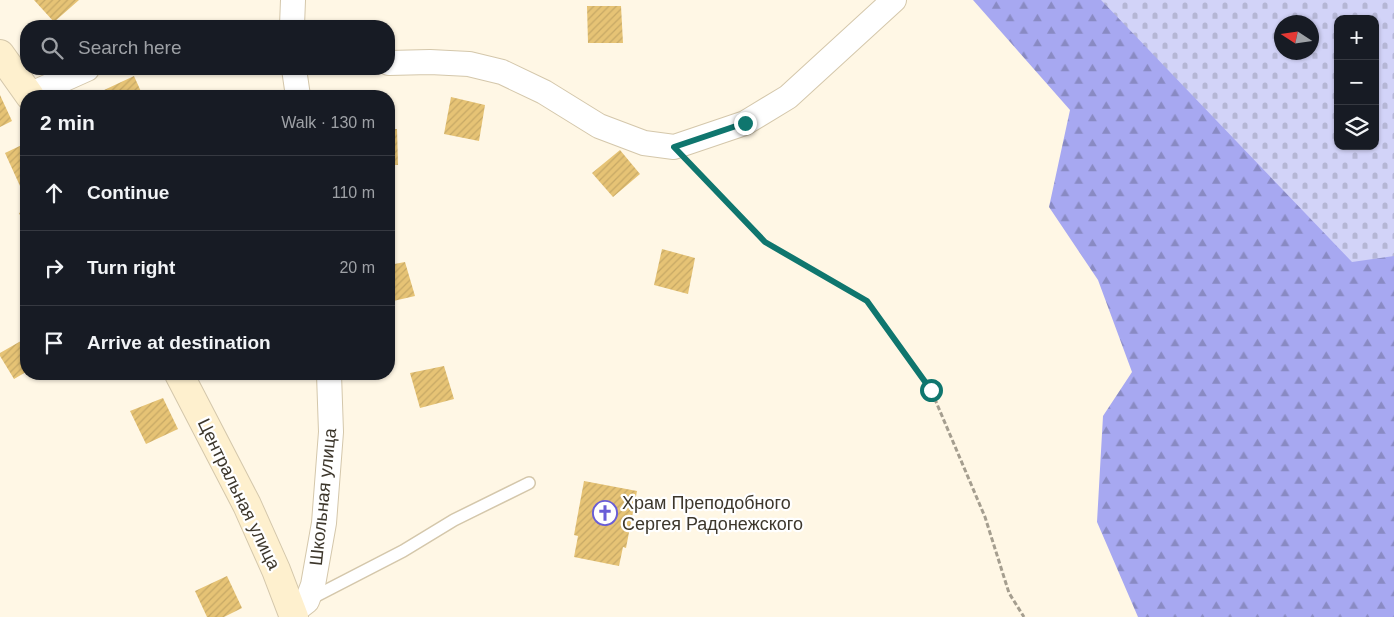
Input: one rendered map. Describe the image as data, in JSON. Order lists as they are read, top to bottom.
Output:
{
  "streets": {
    "street": ["Центральная улица", "Школьная улица"]
  },
  "crossings": [
    ["Центральная улица", "Школьная улица"]
  ],
  "places": {
    "church": ["Храм Преподобного Сергея Радонежского"]
  },
  "north": "left",
  "page": {
    "map_buttons": ["+", "−"],
    "search": "Search here",
    "heading": ["2 min", "Walk · 130 m"],
    "list": [
      ["Continue", "110 m"],
      ["Turn right", "20 m"],
      "Arrive at destination"
    ]
  }
}
